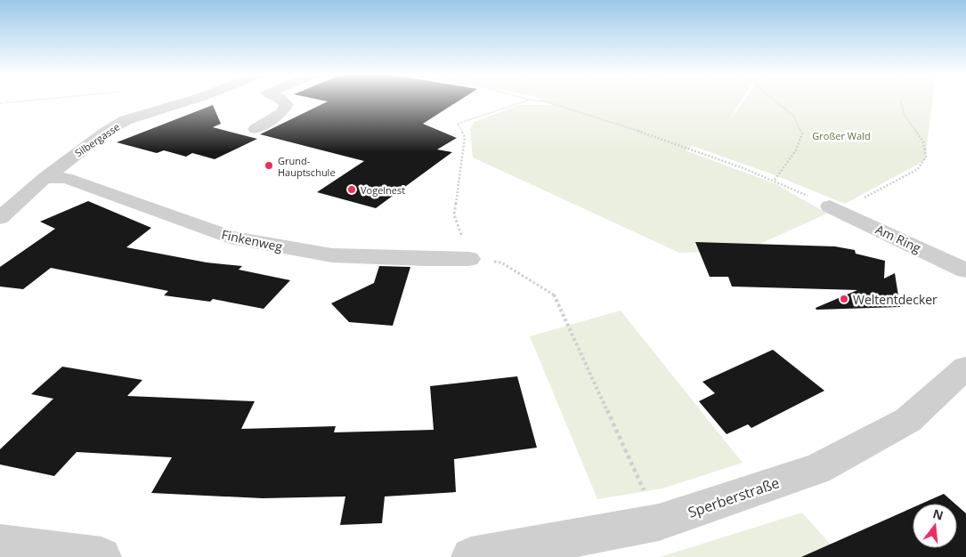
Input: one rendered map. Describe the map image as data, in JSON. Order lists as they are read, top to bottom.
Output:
{
  "streets": {
    "street": [
      "Silbergasse",
      "Am Ring",
      "Finkenweg",
      "Sperberstraße"
    ]
  },
  "crossings": [
    ["Silbergasse", "Finkenweg"]
  ],
  "parks": ["Großer Wald"],
  "places": ["Grund- Hauptschule", "Vogelnest", "Weltentdecker"],
  "north": "top"
}
